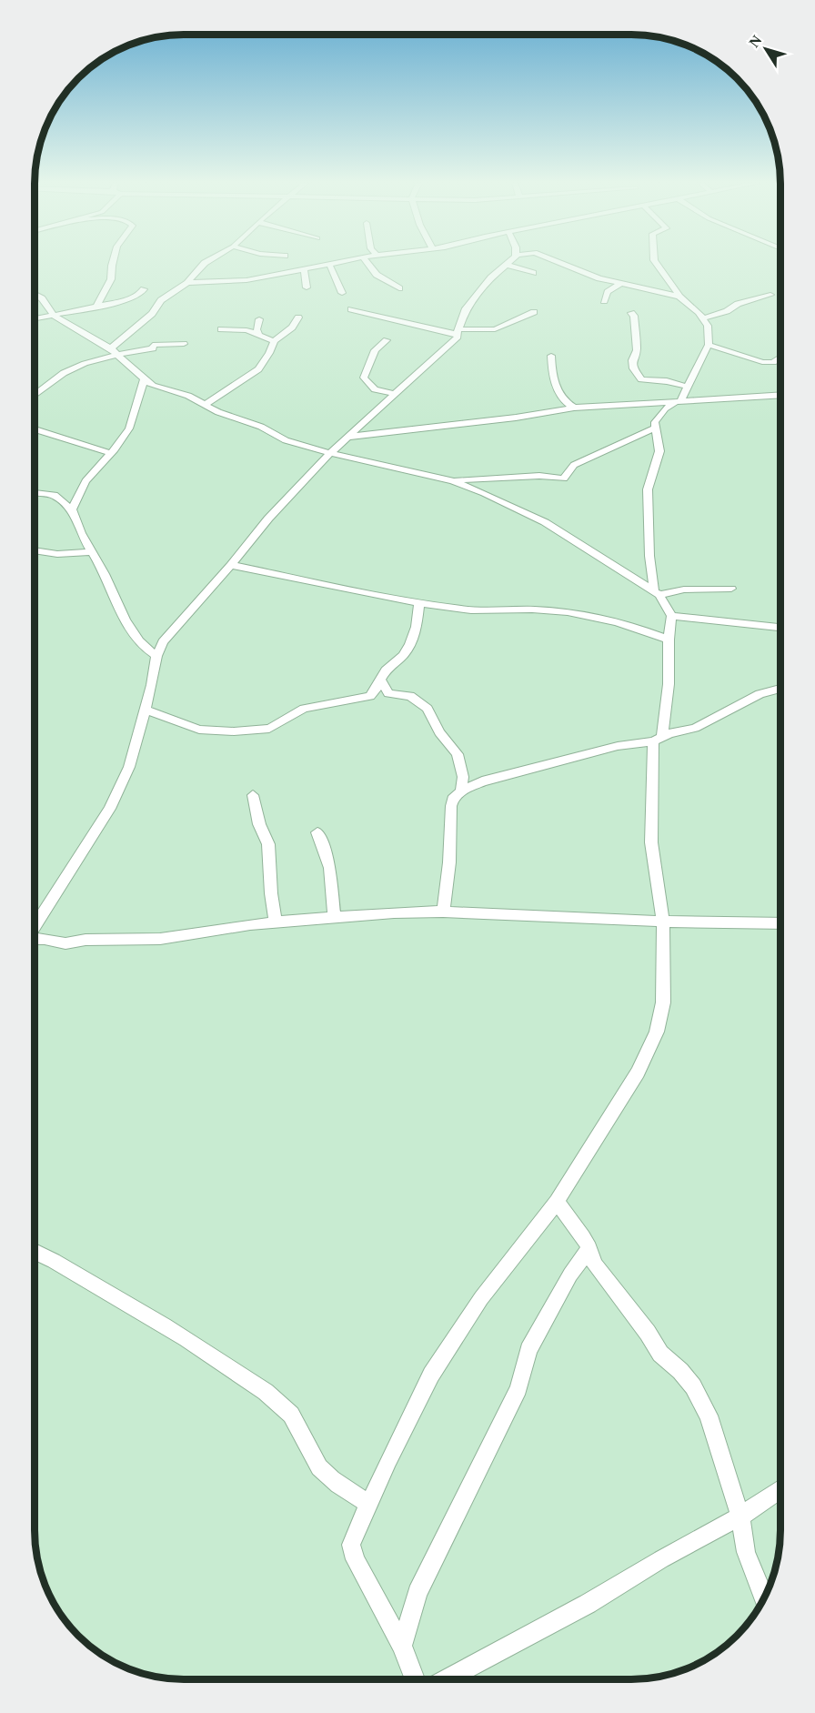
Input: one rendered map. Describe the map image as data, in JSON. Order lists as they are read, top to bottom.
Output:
{
  "north": "top left"
}
